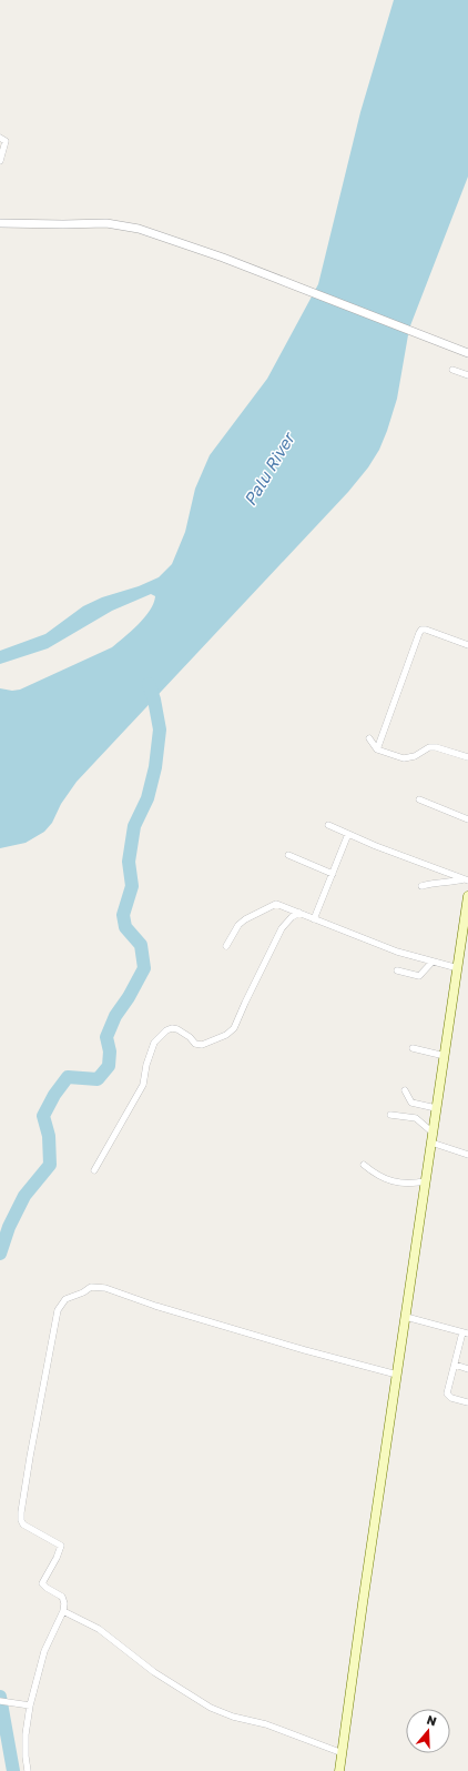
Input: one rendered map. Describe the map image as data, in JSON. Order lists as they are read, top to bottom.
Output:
{
  "water": ["Palu River"],
  "north": "top"
}
